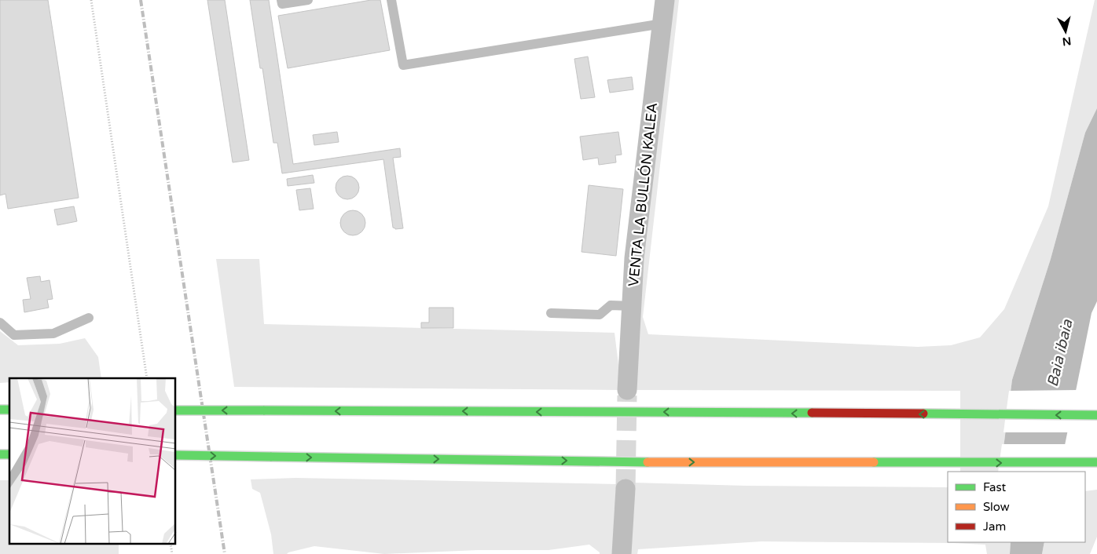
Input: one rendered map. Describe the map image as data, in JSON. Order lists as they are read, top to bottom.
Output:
{
  "streets": {
    "street": ["VENTA LA BULLÓN KALEA"]
  },
  "water": ["Baia ibaia"],
  "legend": ["Fast", "Slow", "Jam"],
  "north": "bottom"
}
